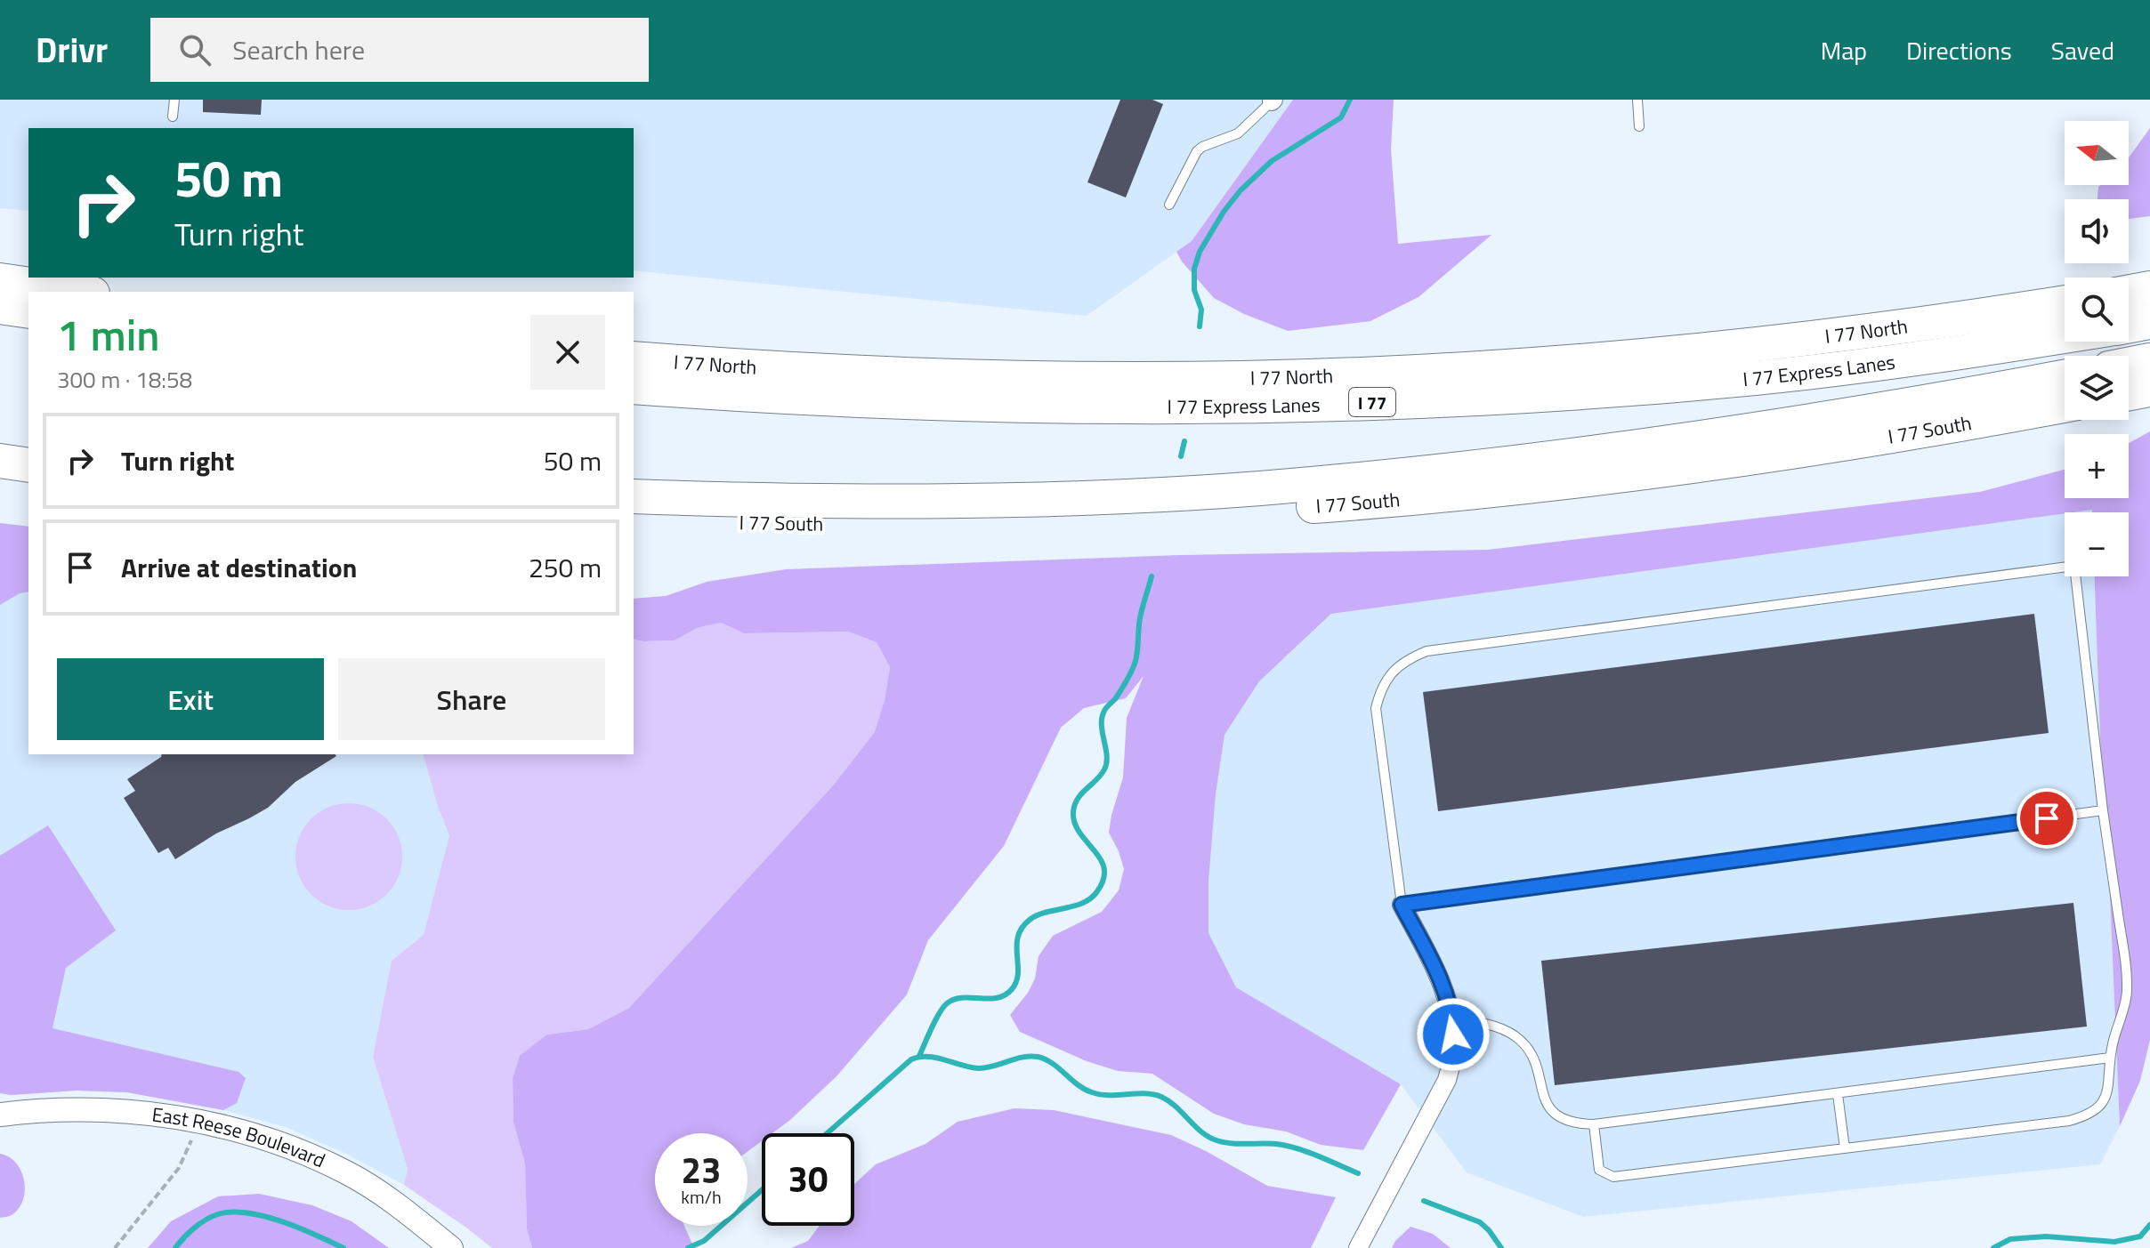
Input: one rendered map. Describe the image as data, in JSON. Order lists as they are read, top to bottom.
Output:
{
  "streets": {
    "highway": [
      "I 77 North",
      "I 77 Express Lanes",
      "I 77",
      "I 77 South"
    ],
    "street": ["East Reese Boulevard"]
  },
  "north": "left",
  "page": {
    "header": "Drivr",
    "search": "Search here",
    "nav": ["Map", "Directions", "Saved"],
    "map_buttons": ["+", "−"],
    "turn": ["50 m", "Turn right"],
    "heading": ["1 min", "300 m · 18:58"],
    "list": [
      {
        "name": "Turn right",
        "value": "50 m"
      },
      {
        "name": "Arrive at destination",
        "value": "250 m"
      }
    ],
    "buttons": ["Exit", "Share"],
    "speed": "23 km/h",
    "limit": "30"
  }
}
